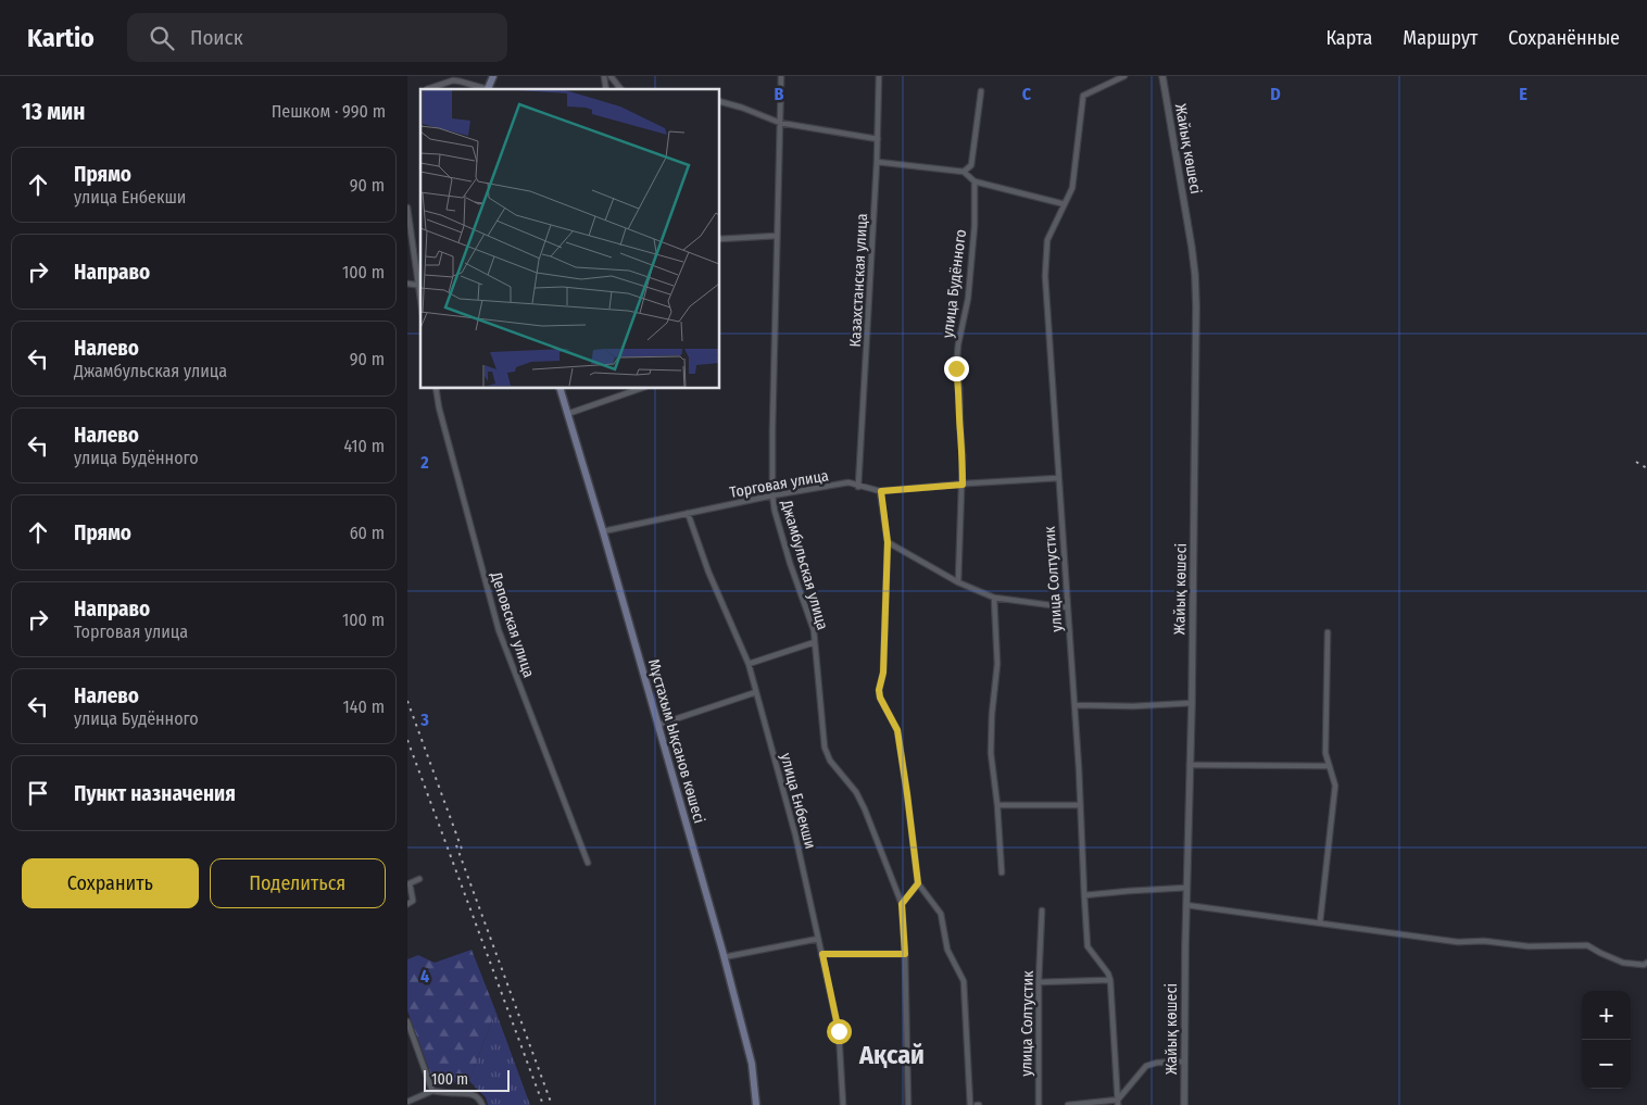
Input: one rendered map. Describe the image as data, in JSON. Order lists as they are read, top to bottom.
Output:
{
  "streets": {
    "main road": ["Мұстахым Ықсанов көшесі"],
    "street": [
      "Жайық көшесі",
      "Казахстанская улица",
      "улица Будённого",
      "Торговая улица",
      "Джамбульская улица",
      "улица Солтустик",
      "Деповская улица",
      "улица Енбекши"
    ]
  },
  "crossings": [
    ["Казахстанская улица", "Торговая улица"],
    ["улица Будённого", "Торговая улица"],
    ["Торговая улица", "Джамбульская улица"],
    ["Торговая улица", "улица Солтустик"],
    ["Торговая улица", "Мұстахым Ықсанов көшесі"],
    ["Торговая улица", "улица Енбекши"]
  ],
  "districts": ["Ақсай"],
  "scale_bar": "100 m",
  "page": {
    "header": "Kartio",
    "search": "Поиск",
    "nav": ["Карта", "Маршрут", "Сохранённые"],
    "heading": ["13 мин", "Пешком · 990 m"],
    "list": [
      ["Прямо", "улица Енбекши", "90 m"],
      ["Направо", "100 m"],
      ["Налево", "Джамбульская улица", "90 m"],
      ["Налево", "улица Будённого", "410 m"],
      ["Прямо", "60 m"],
      ["Направо", "Торговая улица", "100 m"],
      ["Налево", "улица Будённого", "140 m"],
      "Пункт назначения"
    ],
    "buttons": ["Сохранить", "Поделиться"],
    "map_buttons": ["+", "−"],
    "scale": "100 m"
  },
  "grid": {
    "columns": [
      "B",
      "C",
      "D",
      "E"
    ],
    "rows": ["2", "3", "4"]
  }
}
